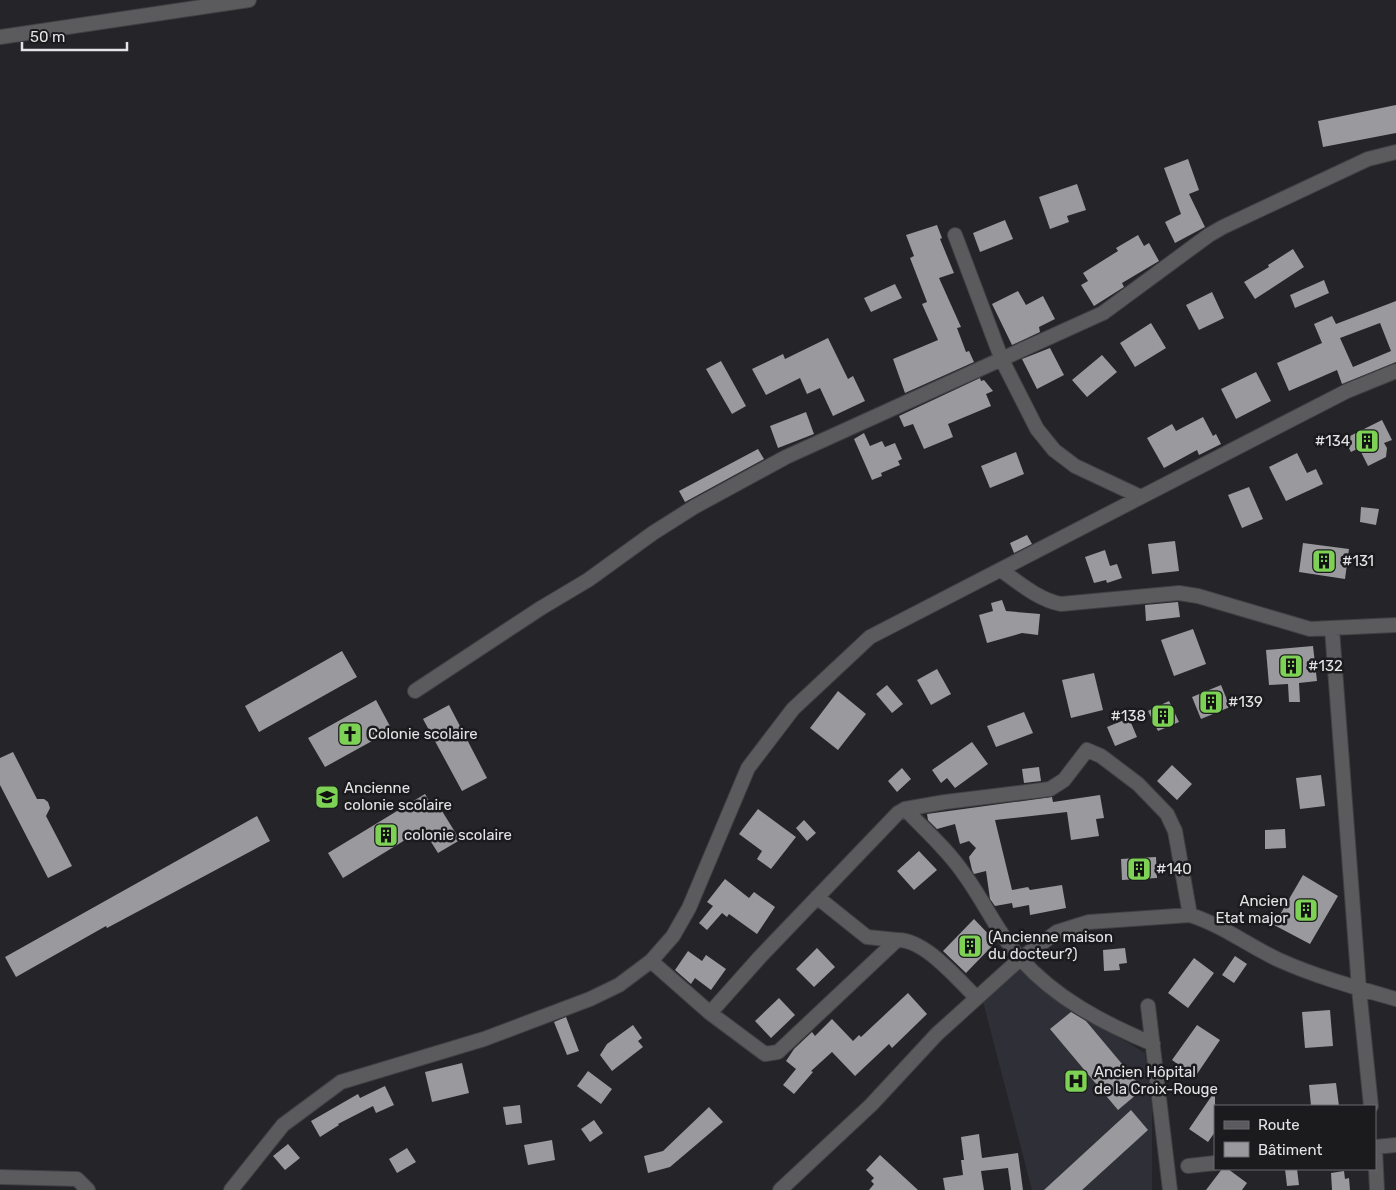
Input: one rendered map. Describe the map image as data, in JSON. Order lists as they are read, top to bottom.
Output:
{
  "places": {
    "building": [
      "#134",
      "#131",
      "#132",
      "#139",
      "#138",
      "colonie scolaire",
      "#140",
      "Ancien Etat major",
      "(Ancienne maison du docteur?)"
    ],
    "church": ["Colonie scolaire"],
    "school or university": ["Ancienne colonie scolaire"],
    "hospital": ["Ancien Hôpital de la Croix-Rouge"]
  },
  "legend": ["Route", "Bâtiment"],
  "scale_bar": "50 m"
}
